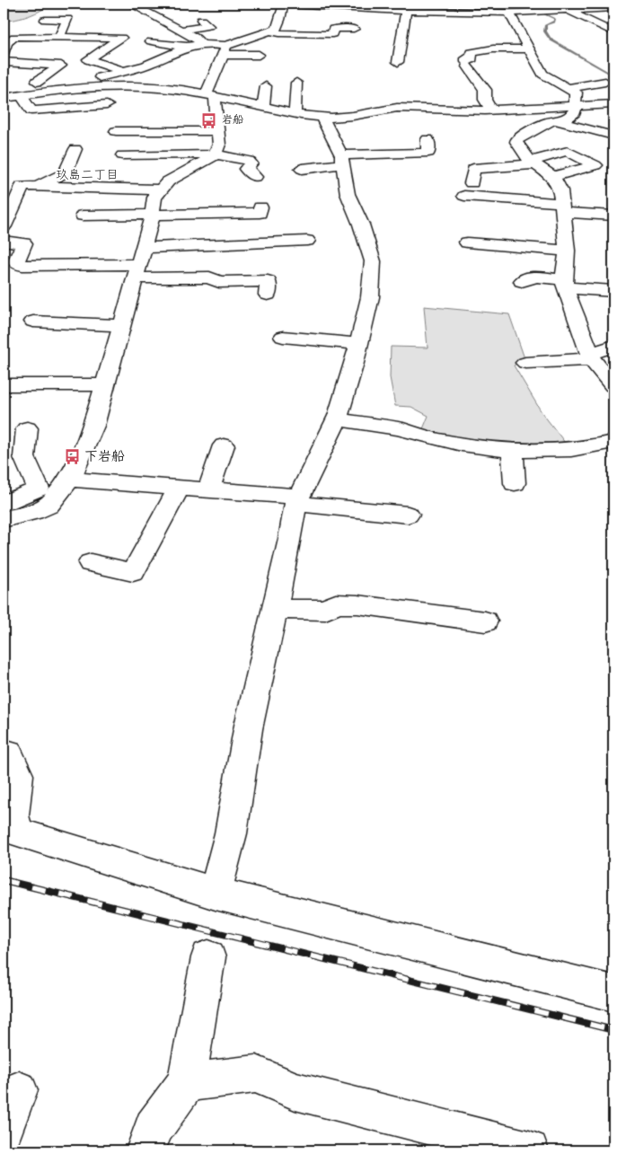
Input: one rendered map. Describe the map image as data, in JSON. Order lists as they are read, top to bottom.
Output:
{
  "districts": ["玖島二丁目"],
  "places": {
    "bus stop": ["岩船", "下岩船"]
  }
}
